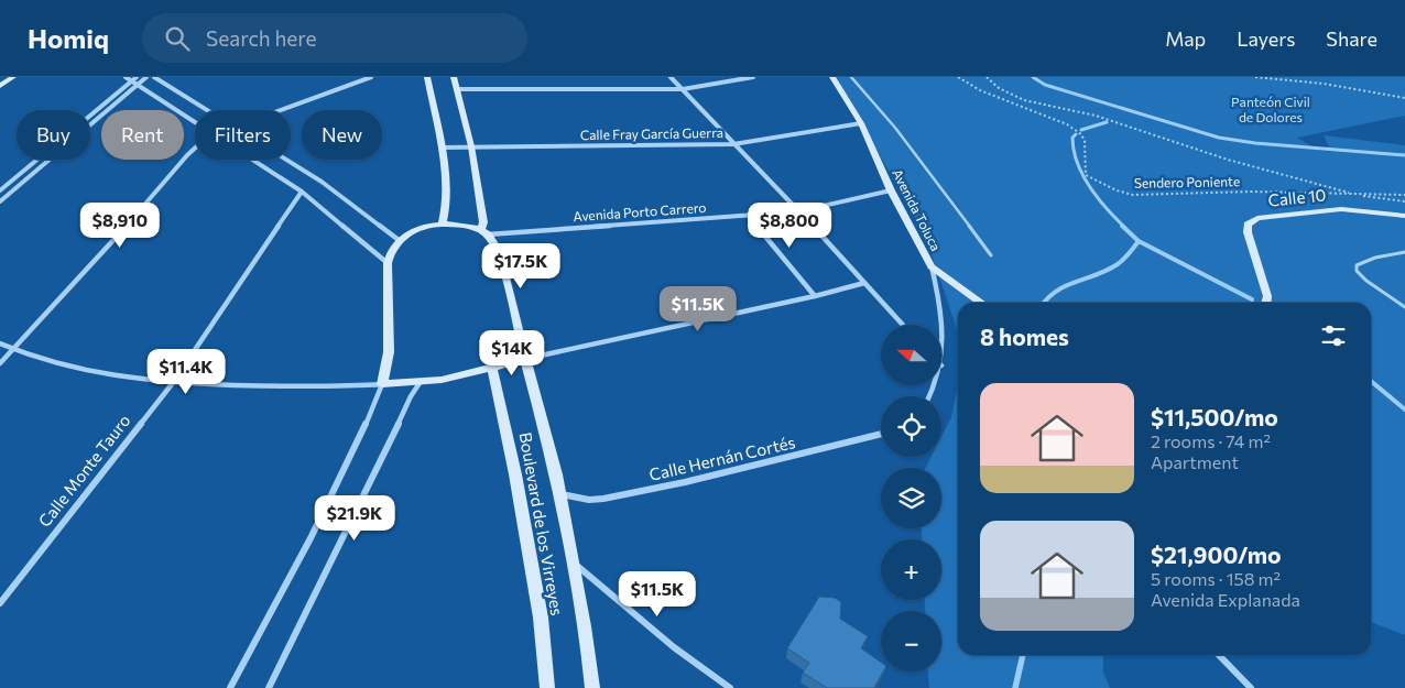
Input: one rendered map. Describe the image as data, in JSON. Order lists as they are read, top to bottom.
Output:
{
  "streets": {
    "street": [
      "Calle Fray García Guerra",
      "Calle 10",
      "Avenida Toluca",
      "Avenida Porto Carrero",
      "Calle Hernán Cortés",
      "Calle Monte Tauro",
      "Boulevard de los Virreyes"
    ],
    "path": ["Sendero Poniente"]
  },
  "crossings": [
    ["Calle Fray García Guerra", "Avenida Toluca"],
    ["Avenida Toluca", "Avenida Porto Carrero"],
    ["Avenida Porto Carrero", "Boulevard de los Virreyes"],
    ["Calle Hernán Cortés", "Boulevard de los Virreyes"]
  ],
  "parks": ["Panteón Civil de Dolores"],
  "north": "left",
  "page": {
    "header": "Homiq",
    "search": "Search here",
    "nav": ["Map", "Layers", "Share"],
    "chip": [
      "Buy",
      "Rent",
      "Filters",
      "New"
    ],
    "price": [
      "$8,910",
      "$8,800",
      "$17.5K",
      "$11.5K",
      "$14K",
      "$11.4K",
      "$21.9K",
      "$11.5K"
    ],
    "heading": "8 homes",
    "map_buttons": ["+", "−"],
    "list": [
      {
        "name": "$11,500/mo",
        "note": "2 rooms · 74 m² · Apartment"
      },
      {
        "name": "$21,900/mo",
        "note": "5 rooms · 158 m² · Avenida Explanada"
      }
    ]
  }
}
